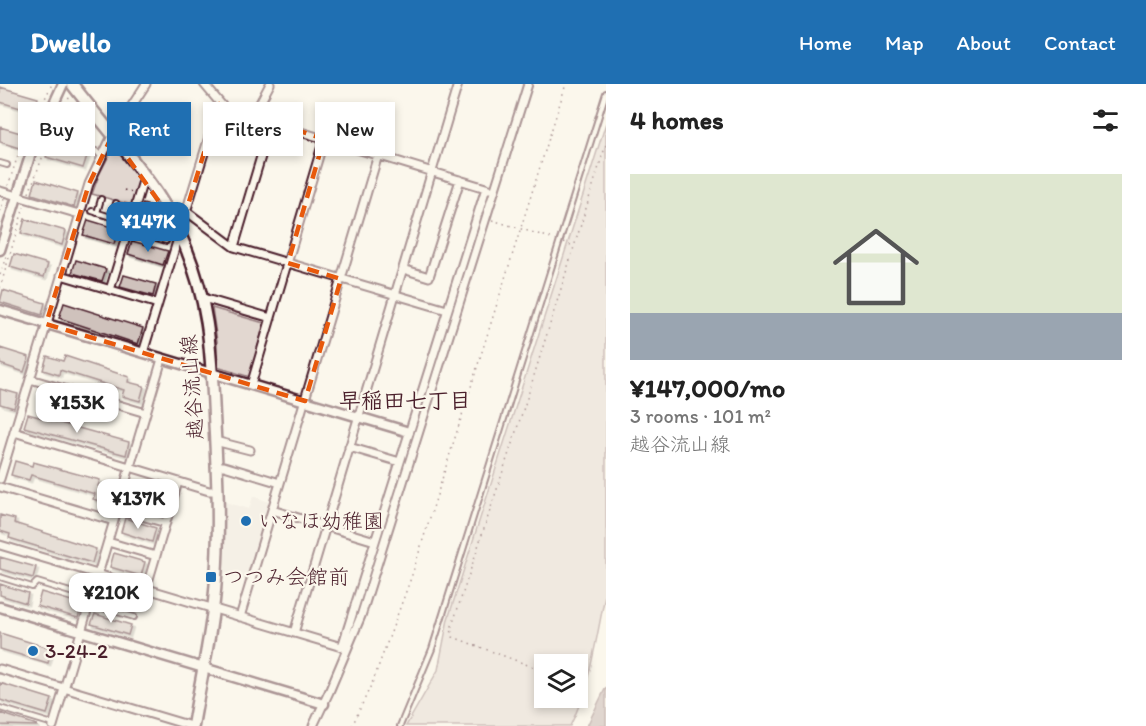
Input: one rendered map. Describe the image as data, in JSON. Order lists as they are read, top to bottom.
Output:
{
  "streets": {
    "main road": ["越谷流山線"]
  },
  "districts": ["早稲田七丁目"],
  "places": {
    "other": ["いなほ幼稚園", "3-24-2"],
    "transit": ["つつみ会館前"]
  },
  "page": {
    "header": "Dwello",
    "nav": [
      "Home",
      "Map",
      "About",
      "Contact"
    ],
    "heading": "4 homes",
    "chip": [
      "Buy",
      "Rent",
      "Filters",
      "New"
    ],
    "list": [
      {
        "name": "¥147,000/mo",
        "note": "3 rooms · 101 m² · 越谷流山線"
      }
    ],
    "price": [
      "¥147K",
      "¥153K",
      "¥137K",
      "¥210K"
    ]
  }
}
